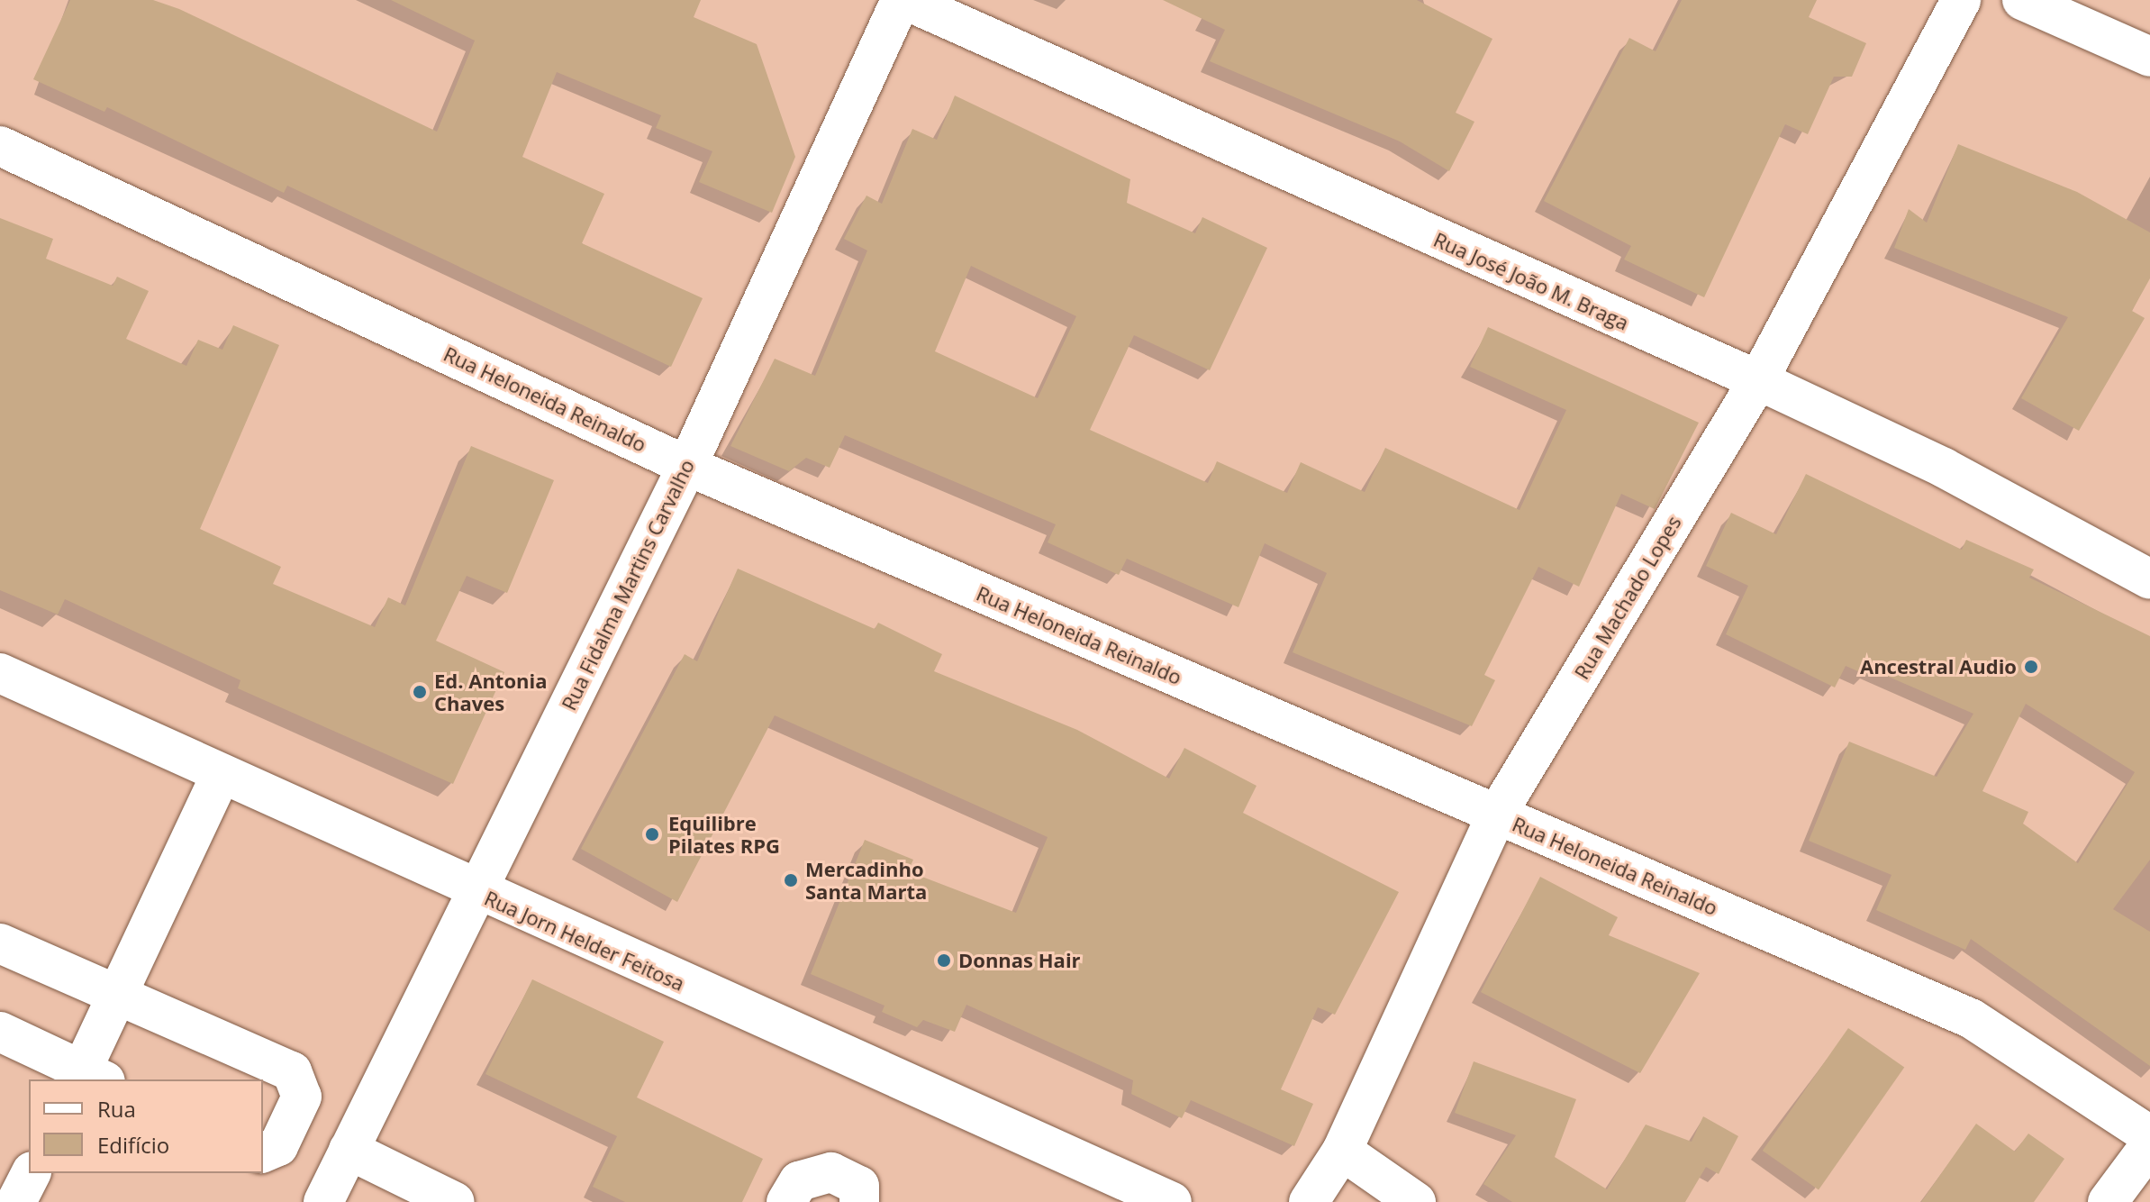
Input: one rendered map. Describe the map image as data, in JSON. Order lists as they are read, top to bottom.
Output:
{
  "streets": {
    "street": [
      "Rua José João M. Braga",
      "Rua Heloneida Reinaldo",
      "Rua Fidalma Martins Carvalho",
      "Rua Machado Lopes",
      "Rua Jorn Helder Feitosa"
    ]
  },
  "crossings": [
    ["Rua José João M. Braga", "Rua Fidalma Martins Carvalho"],
    ["Rua José João M. Braga", "Rua Machado Lopes"],
    ["Rua Heloneida Reinaldo", "Rua Fidalma Martins Carvalho"],
    ["Rua Heloneida Reinaldo", "Rua Machado Lopes"],
    ["Rua Fidalma Martins Carvalho", "Rua Jorn Helder Feitosa"]
  ],
  "places": [
    "Ancestral Audio",
    "Ed. Antonia Chaves",
    "Equilibre Pilates RPG",
    "Mercadinho Santa Marta",
    "Donnas Hair"
  ],
  "legend": ["Rua", "Edifício"]
}
